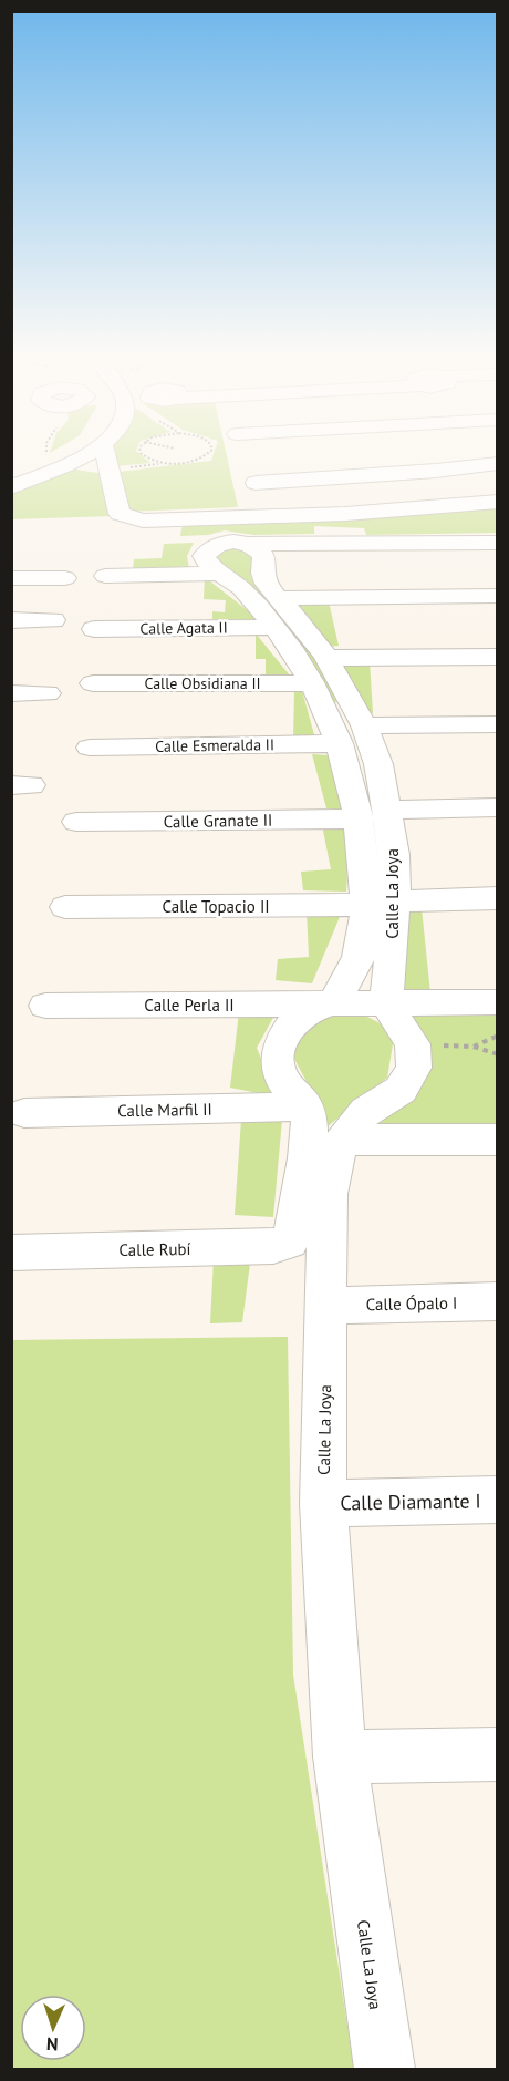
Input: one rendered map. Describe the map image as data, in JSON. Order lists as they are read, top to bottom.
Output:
{
  "streets": {
    "street": [
      "Calle Agata II",
      "Calle Obsidiana II",
      "Calle Esmeralda II",
      "Calle Granate II",
      "Calle La Joya",
      "Calle Topacio II",
      "Calle Perla II",
      "Calle Marfil II",
      "Calle Rubí",
      "Calle Ópalo I",
      "Calle Diamante I"
    ]
  },
  "crossings": [
    ["Calle Agata II", "Calle La Joya"],
    ["Calle Obsidiana II", "Calle La Joya"],
    ["Calle Esmeralda II", "Calle La Joya"],
    ["Calle Granate II", "Calle La Joya"],
    ["Calle La Joya", "Calle Topacio II"],
    ["Calle La Joya", "Calle Perla II"],
    ["Calle La Joya", "Calle Ópalo I"],
    ["Calle La Joya", "Calle Diamante I"],
    ["Calle Marfil II", "Calle Rubí"]
  ],
  "north": "bottom"
}
